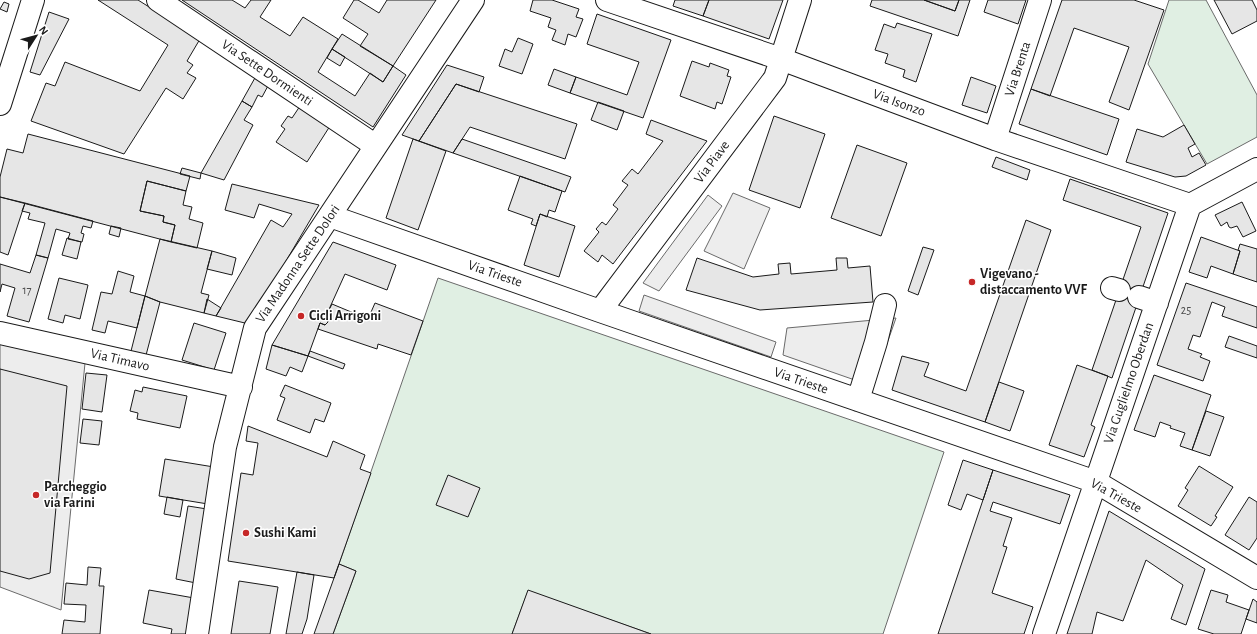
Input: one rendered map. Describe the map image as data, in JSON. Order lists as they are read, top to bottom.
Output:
{
  "streets": {
    "street": [
      "Via Brenta",
      "Via Sette Dormienti",
      "Via Isonzo",
      "Via Piave",
      "Via Madonna Sette Dolori",
      "Via Trieste",
      "Via Timavo",
      "Via Guglielmo Oberdan"
    ]
  },
  "crossings": [
    ["Via Brenta", "Via Isonzo"],
    ["Via Sette Dormienti", "Via Madonna Sette Dolori"],
    ["Via Isonzo", "Via Piave"],
    ["Via Isonzo", "Via Guglielmo Oberdan"],
    ["Via Piave", "Via Trieste"],
    ["Via Madonna Sette Dolori", "Via Trieste"],
    ["Via Madonna Sette Dolori", "Via Timavo"],
    ["Via Trieste", "Via Guglielmo Oberdan"]
  ],
  "places": [
    "Vigevano - distaccamento VVF",
    "Cicli Arrigoni",
    "Parcheggio via Farini",
    "Sushi Kami"
  ],
  "house_numbers": ["17", "25"],
  "north": "top right"
}
